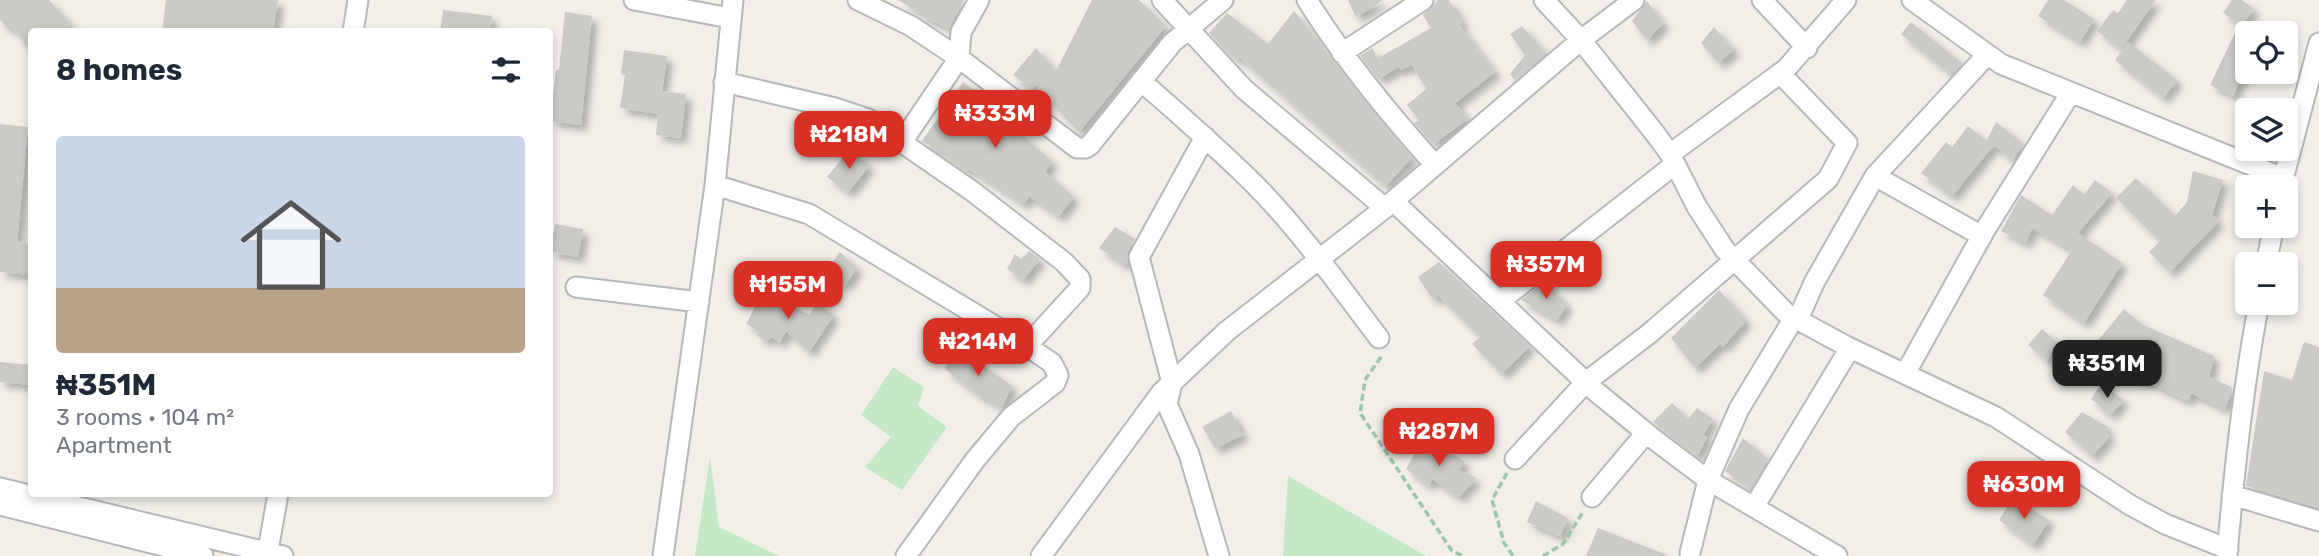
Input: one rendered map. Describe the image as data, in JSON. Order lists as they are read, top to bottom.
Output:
{
  "page": {
    "map_buttons": ["+", "−"],
    "heading": "8 homes",
    "price": [
      "₦333M",
      "₦218M",
      "₦357M",
      "₦155M",
      "₦214M",
      "₦351M",
      "₦287M",
      "₦630M"
    ],
    "list": [
      {
        "name": "₦351M",
        "note": "3 rooms · 104 m² · Apartment"
      }
    ]
  }
}
